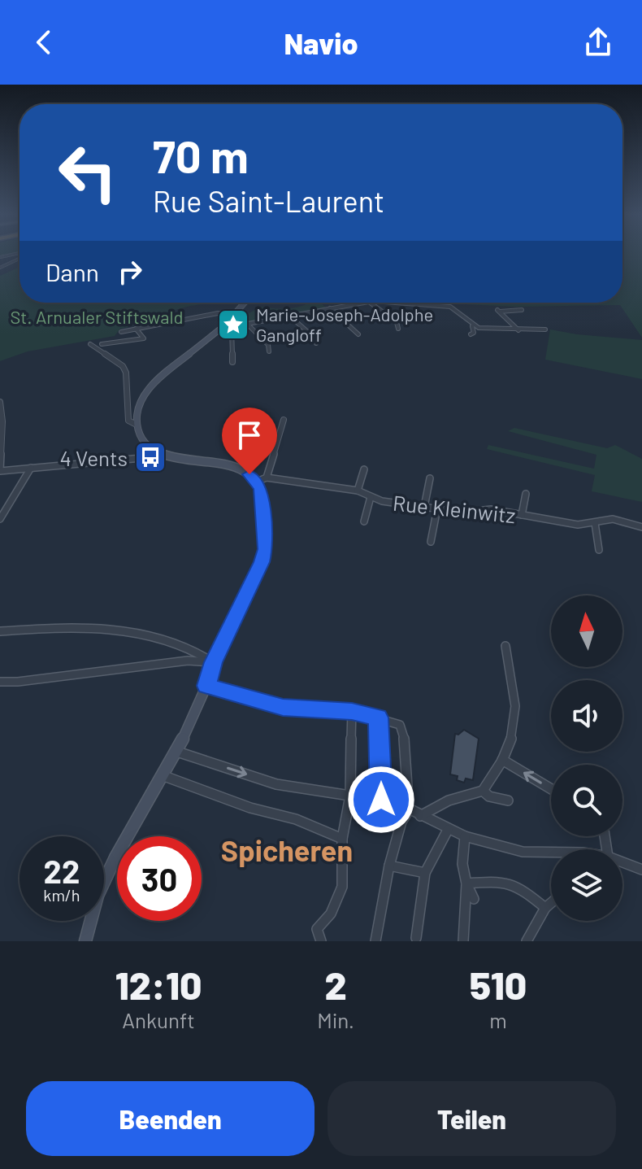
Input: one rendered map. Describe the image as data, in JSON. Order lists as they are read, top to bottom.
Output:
{
  "streets": {
    "street": ["Rue Kleinwitz"]
  },
  "districts": ["Spicheren"],
  "parks": ["St. Arnualer Stiftswald"],
  "places": {
    "place": ["Marie-Joseph-Adolphe Gangloff"],
    "bus stop": ["4 Vents"]
  },
  "north": "top",
  "page": {
    "header": "Navio",
    "turn": ["70 m", "Rue Saint-Laurent"],
    "then": "Dann",
    "speed": "22 km/h",
    "limit": "30",
    "eta": [
      "12:10",
      "Ankunft",
      "2",
      "Min.",
      "510",
      "m"
    ],
    "buttons": ["Beenden", "Teilen"]
  }
}
